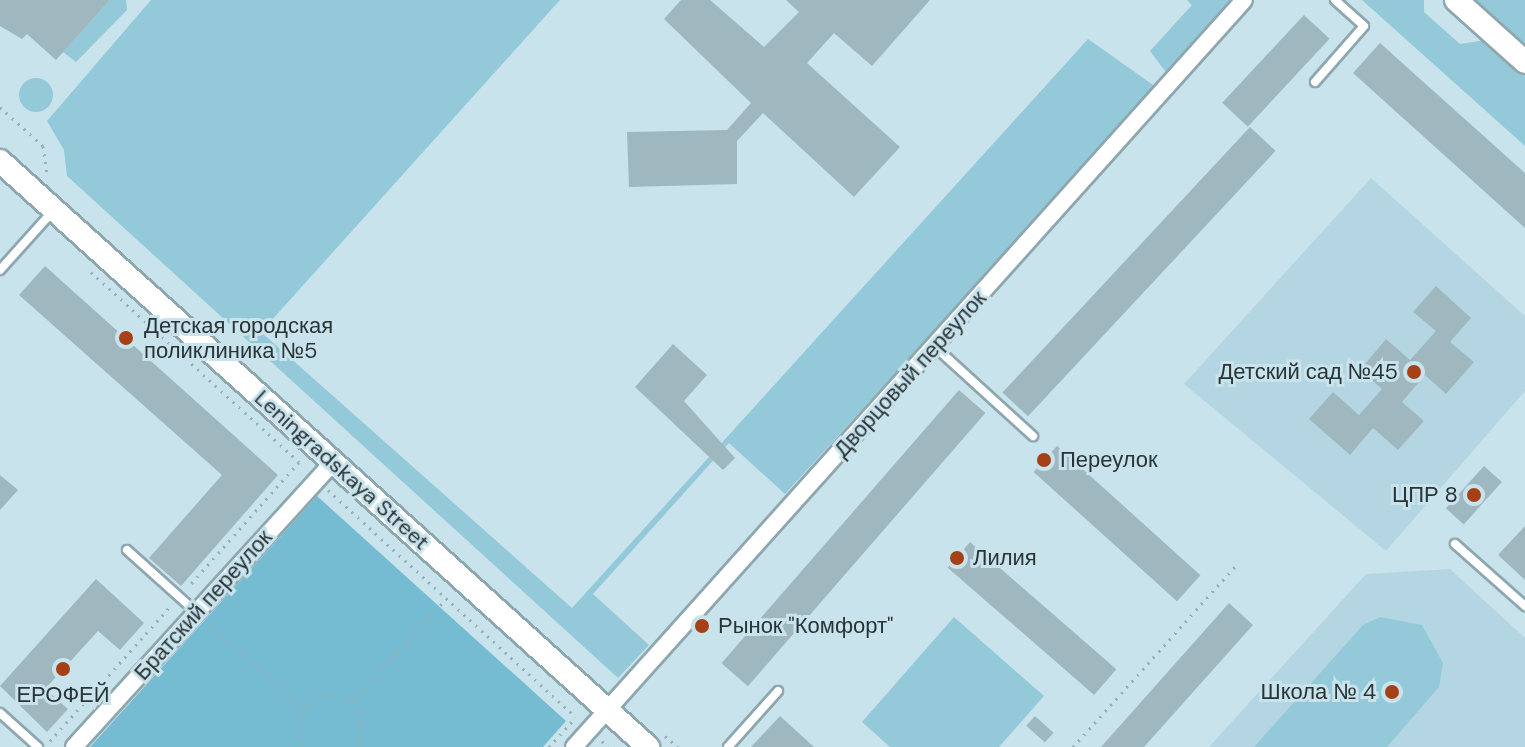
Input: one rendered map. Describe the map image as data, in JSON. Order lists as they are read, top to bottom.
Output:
{
  "streets": {
    "main road": ["Leningradskaya Street"],
    "street": ["Дворцовый переулок", "Братский переулок"]
  },
  "crossings": [
    ["Дворцовый переулок", "Leningradskaya Street"],
    ["Leningradskaya Street", "Братский переулок"]
  ],
  "places": [
    "Детская городская поликлиника №5",
    "Детский сад №45",
    "Переулок",
    "ЦПР 8",
    "Лилия",
    "Рынок \"Комфорт\"",
    "ЕРОФЕЙ",
    "Школа № 4"
  ]
}
